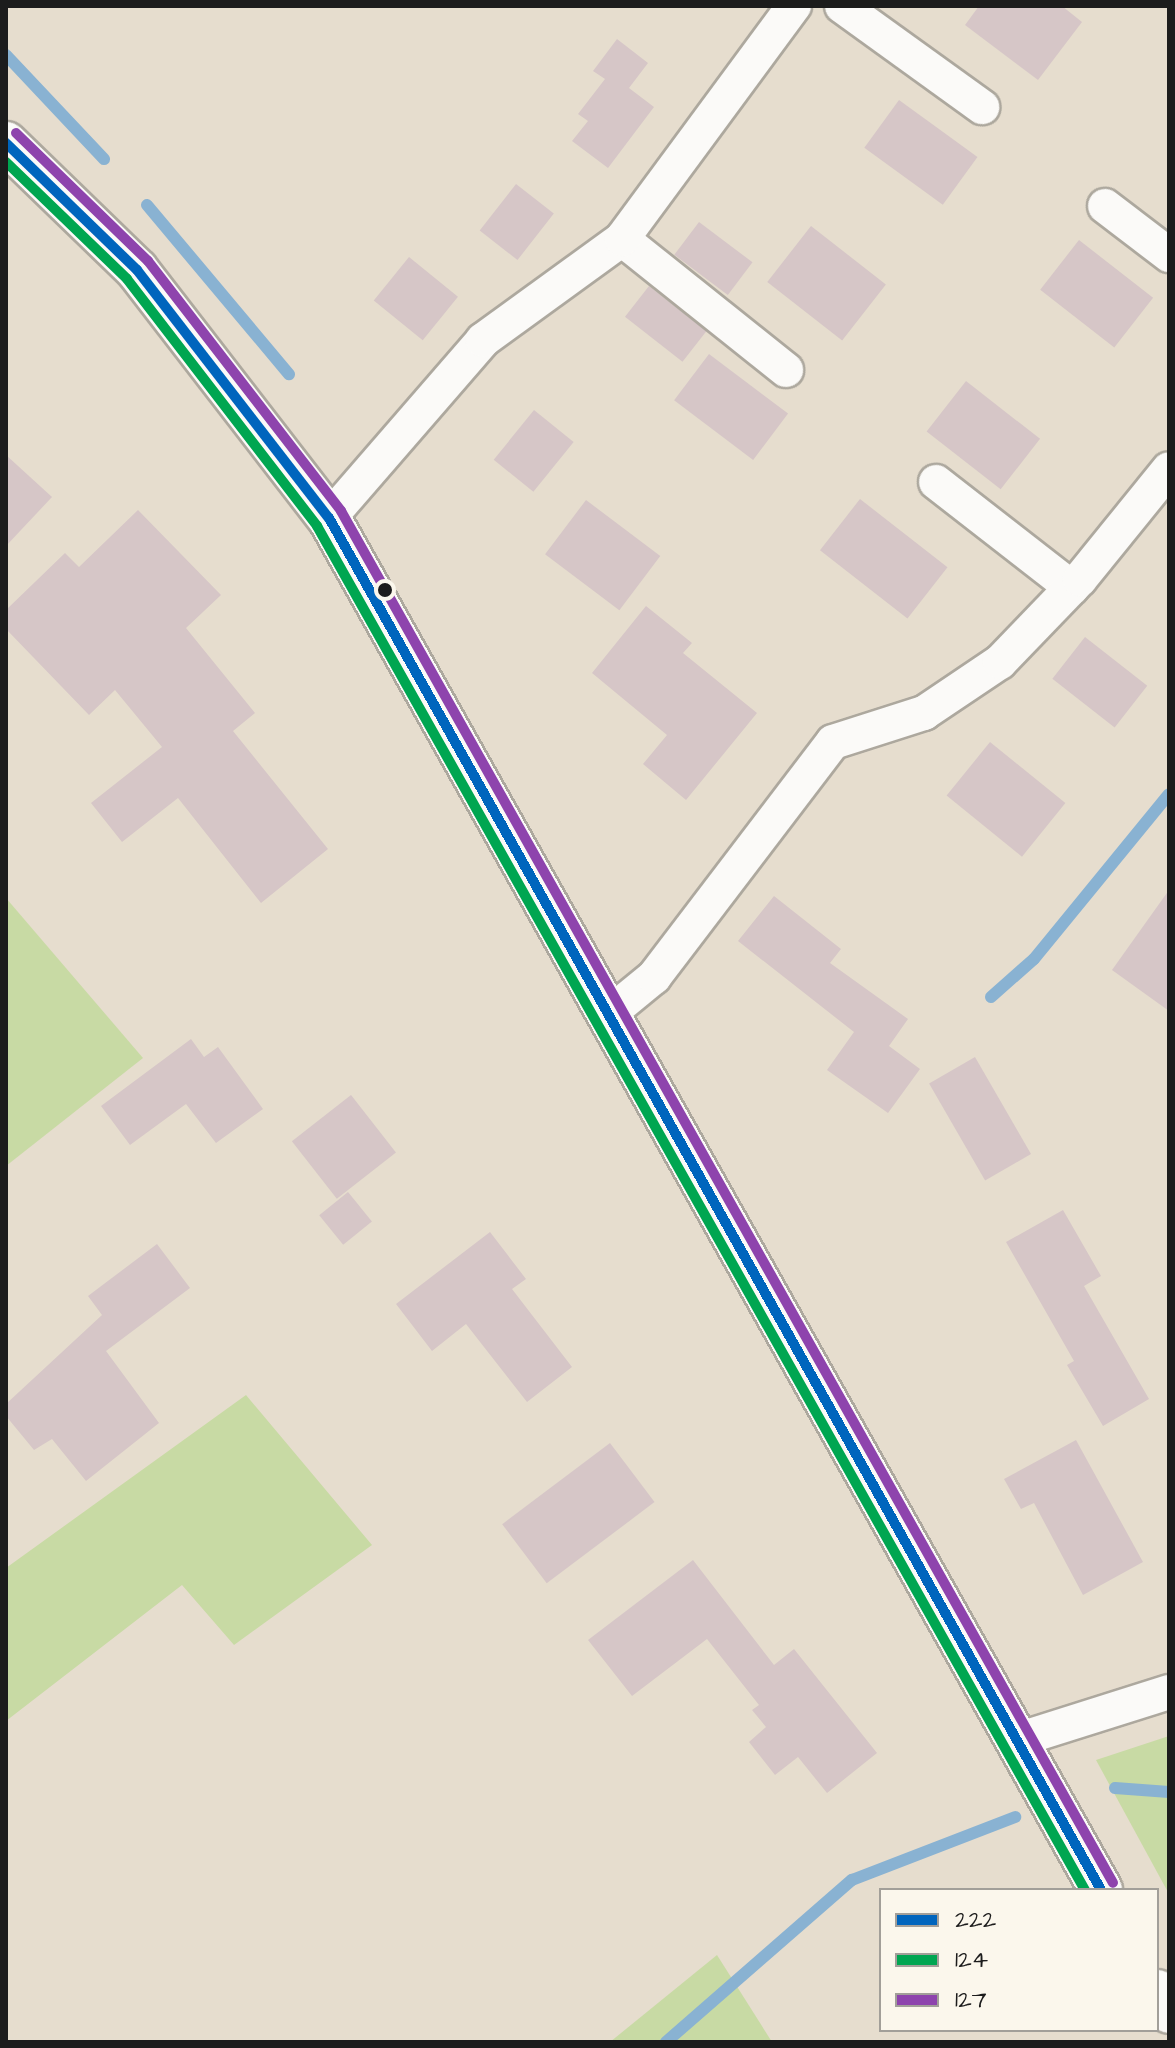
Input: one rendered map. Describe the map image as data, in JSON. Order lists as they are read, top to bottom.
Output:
{
  "lines": ["transit line 127", "transit line 222", "transit line 124"],
  "legend": ["222", "124", "127"]
}
